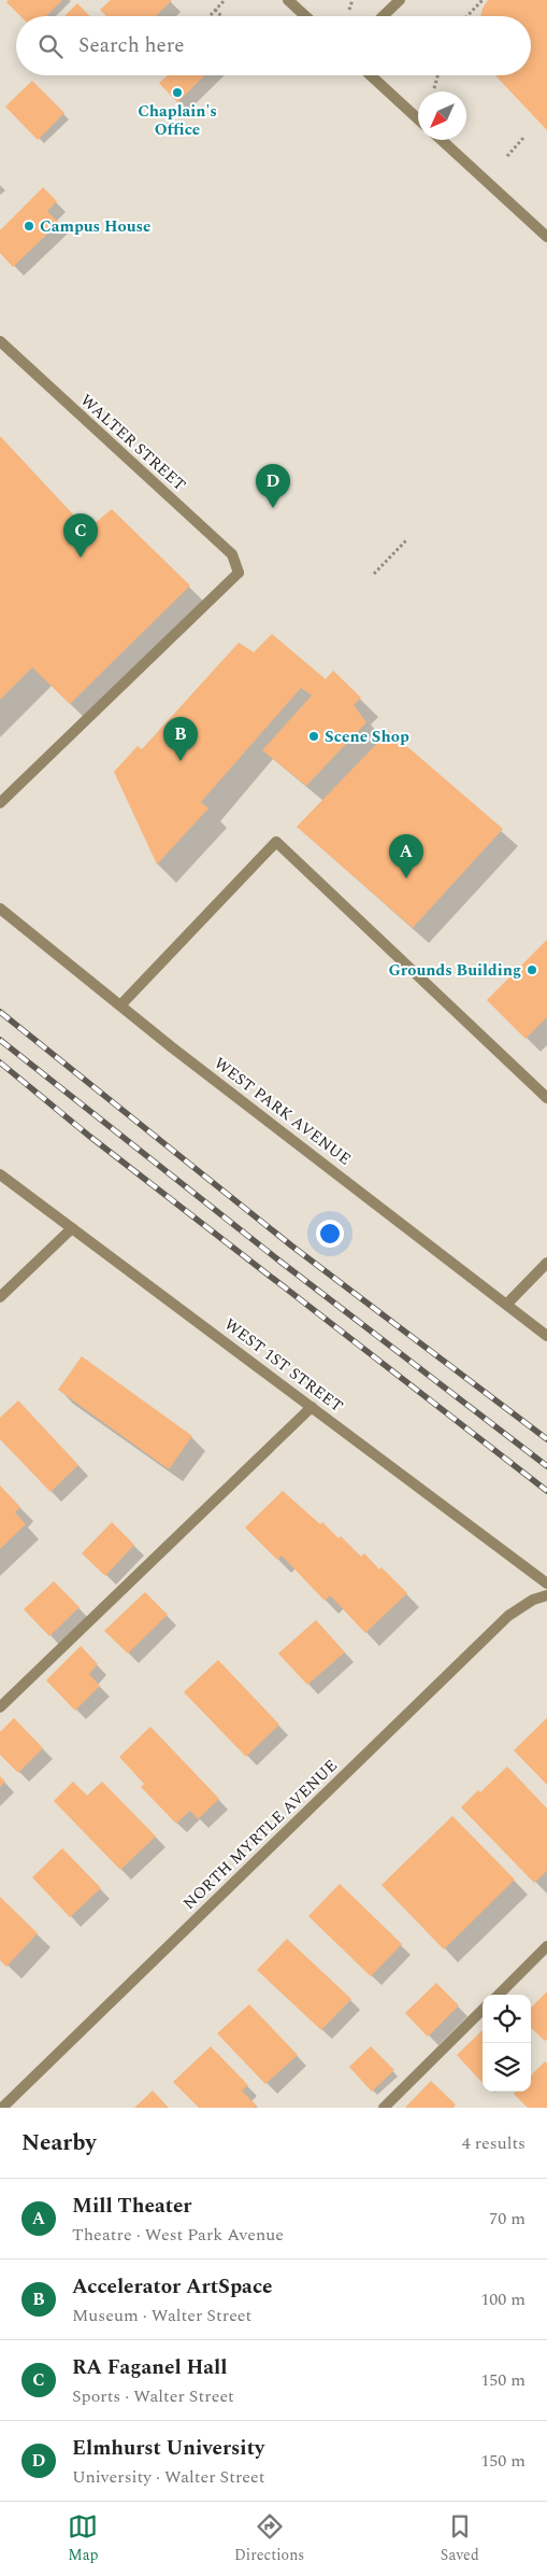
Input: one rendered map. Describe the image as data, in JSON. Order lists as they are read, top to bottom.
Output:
{
  "streets": {
    "street": [
      "WALTER STREET",
      "WEST PARK AVENUE",
      "WEST 1ST STREET",
      "NORTH MYRTLE AVENUE"
    ]
  },
  "places": [
    "Chaplain's Office",
    "Campus House",
    "Scene Shop",
    "Grounds Building"
  ],
  "north": "bottom left",
  "page": {
    "search": "Search here",
    "pins": [
      "D",
      "C",
      "B",
      "A"
    ],
    "heading": ["Nearby", "4 results"],
    "list": [
      {
        "mark": "A",
        "name": "Mill Theater",
        "note": "Theatre · West Park Avenue",
        "value": "70 m"
      },
      {
        "mark": "B",
        "name": "Accelerator ArtSpace",
        "note": "Museum · Walter Street",
        "value": "100 m"
      },
      {
        "mark": "C",
        "name": "RA Faganel Hall",
        "note": "Sports · Walter Street",
        "value": "150 m"
      },
      {
        "mark": "D",
        "name": "Elmhurst University",
        "note": "University · Walter Street",
        "value": "150 m"
      }
    ],
    "nav": ["Map", "Directions", "Saved"]
  }
}
